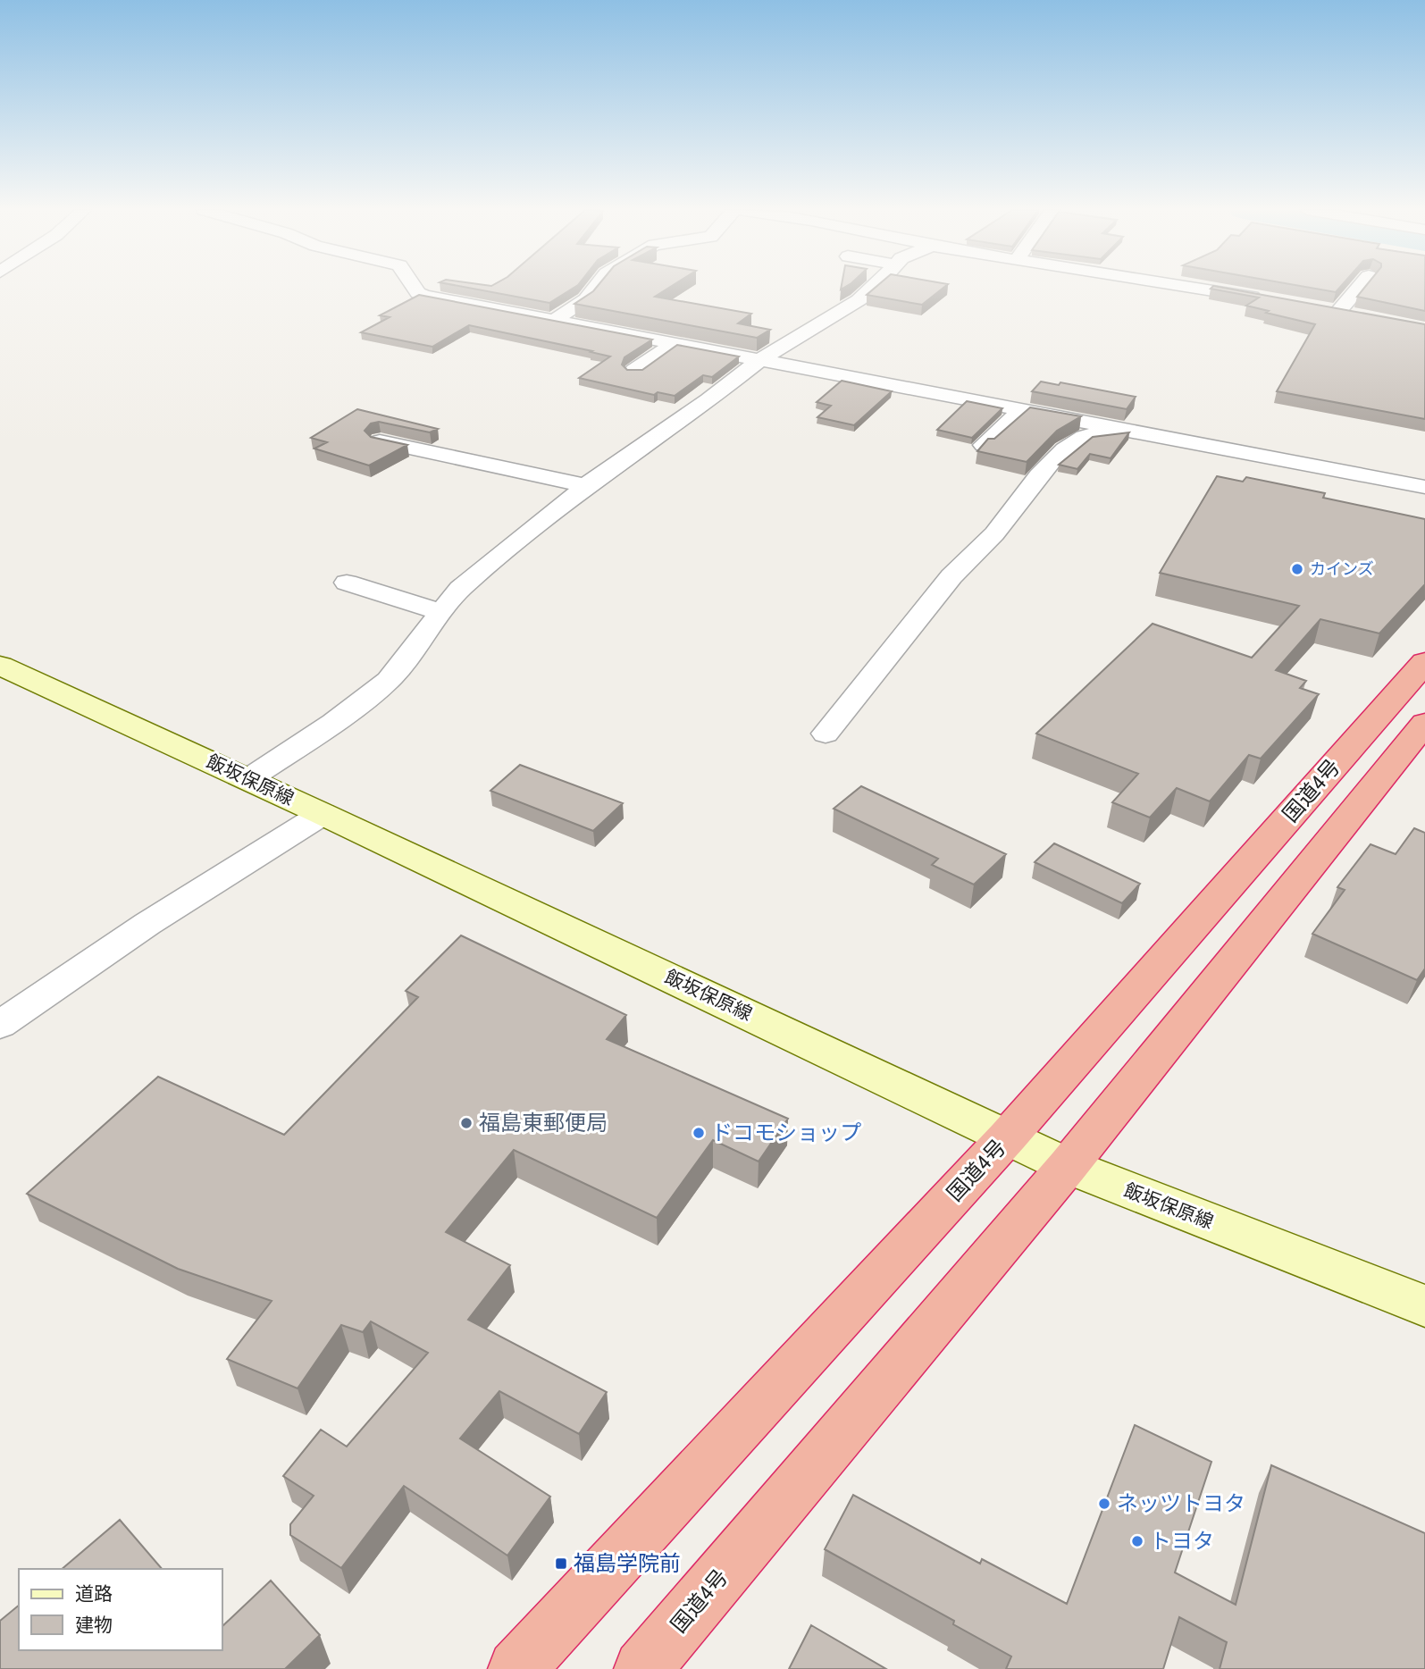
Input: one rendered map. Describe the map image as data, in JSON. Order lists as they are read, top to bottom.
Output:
{
  "streets": {
    "highway": ["国道4号"],
    "main road": ["飯坂保原線"]
  },
  "crossings": [
    ["飯坂保原線", "国道4号"]
  ],
  "places": {
    "other": [
      "カインズ",
      "福島東郵便局",
      "ドコモショップ",
      "ネッツトヨタ",
      "トヨタ"
    ],
    "transit": ["福島学院前"]
  },
  "legend": ["道路", "建物"]
}
